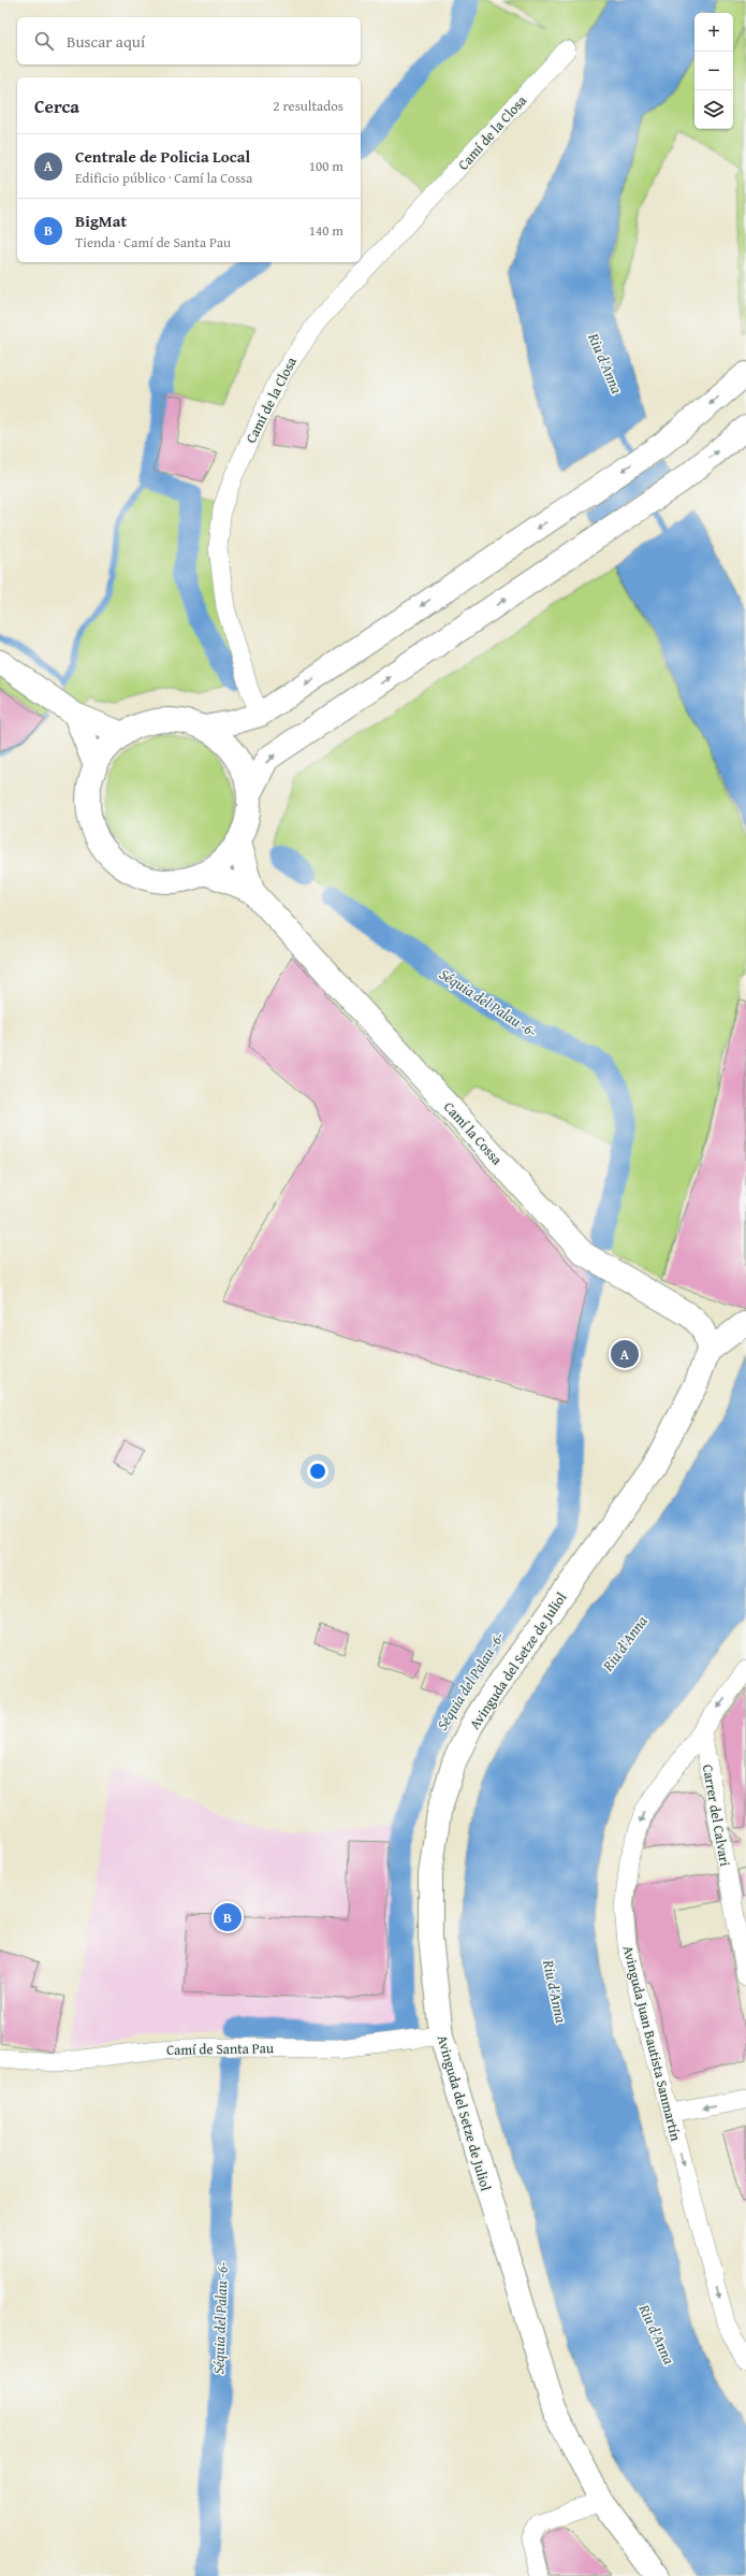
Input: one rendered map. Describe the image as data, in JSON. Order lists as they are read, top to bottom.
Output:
{
  "streets": {
    "main road": ["Camí la Cossa", "Avinguda del Setze de Juliol"],
    "street": [
      "Camí de la Closa",
      "Carrer del Calvari",
      "Avinguda Juan Bautista Sanmartín",
      "Camí de Santa Pau"
    ]
  },
  "crossings": [
    ["Camí la Cossa", "Avinguda del Setze de Juliol"],
    ["Avinguda del Setze de Juliol", "Camí de Santa Pau"],
    ["Carrer del Calvari", "Avinguda Juan Bautista Sanmartín"]
  ],
  "one_way": ["Avinguda Juan Bautista Sanmartín"],
  "water": ["Riu d'Anna", "Séquia del Palau -6-"],
  "page": {
    "map_buttons": ["+", "−"],
    "search": "Buscar aquí",
    "heading": ["Cerca", "2 resultados"],
    "list": [
      {
        "mark": "A",
        "name": "Centrale de Policia Local",
        "note": "Edificio público · Camí la Cossa",
        "value": "100 m"
      },
      {
        "mark": "B",
        "name": "BigMat",
        "note": "Tienda · Camí de Santa Pau",
        "value": "140 m"
      }
    ],
    "pins": ["A", "B"]
  }
}
